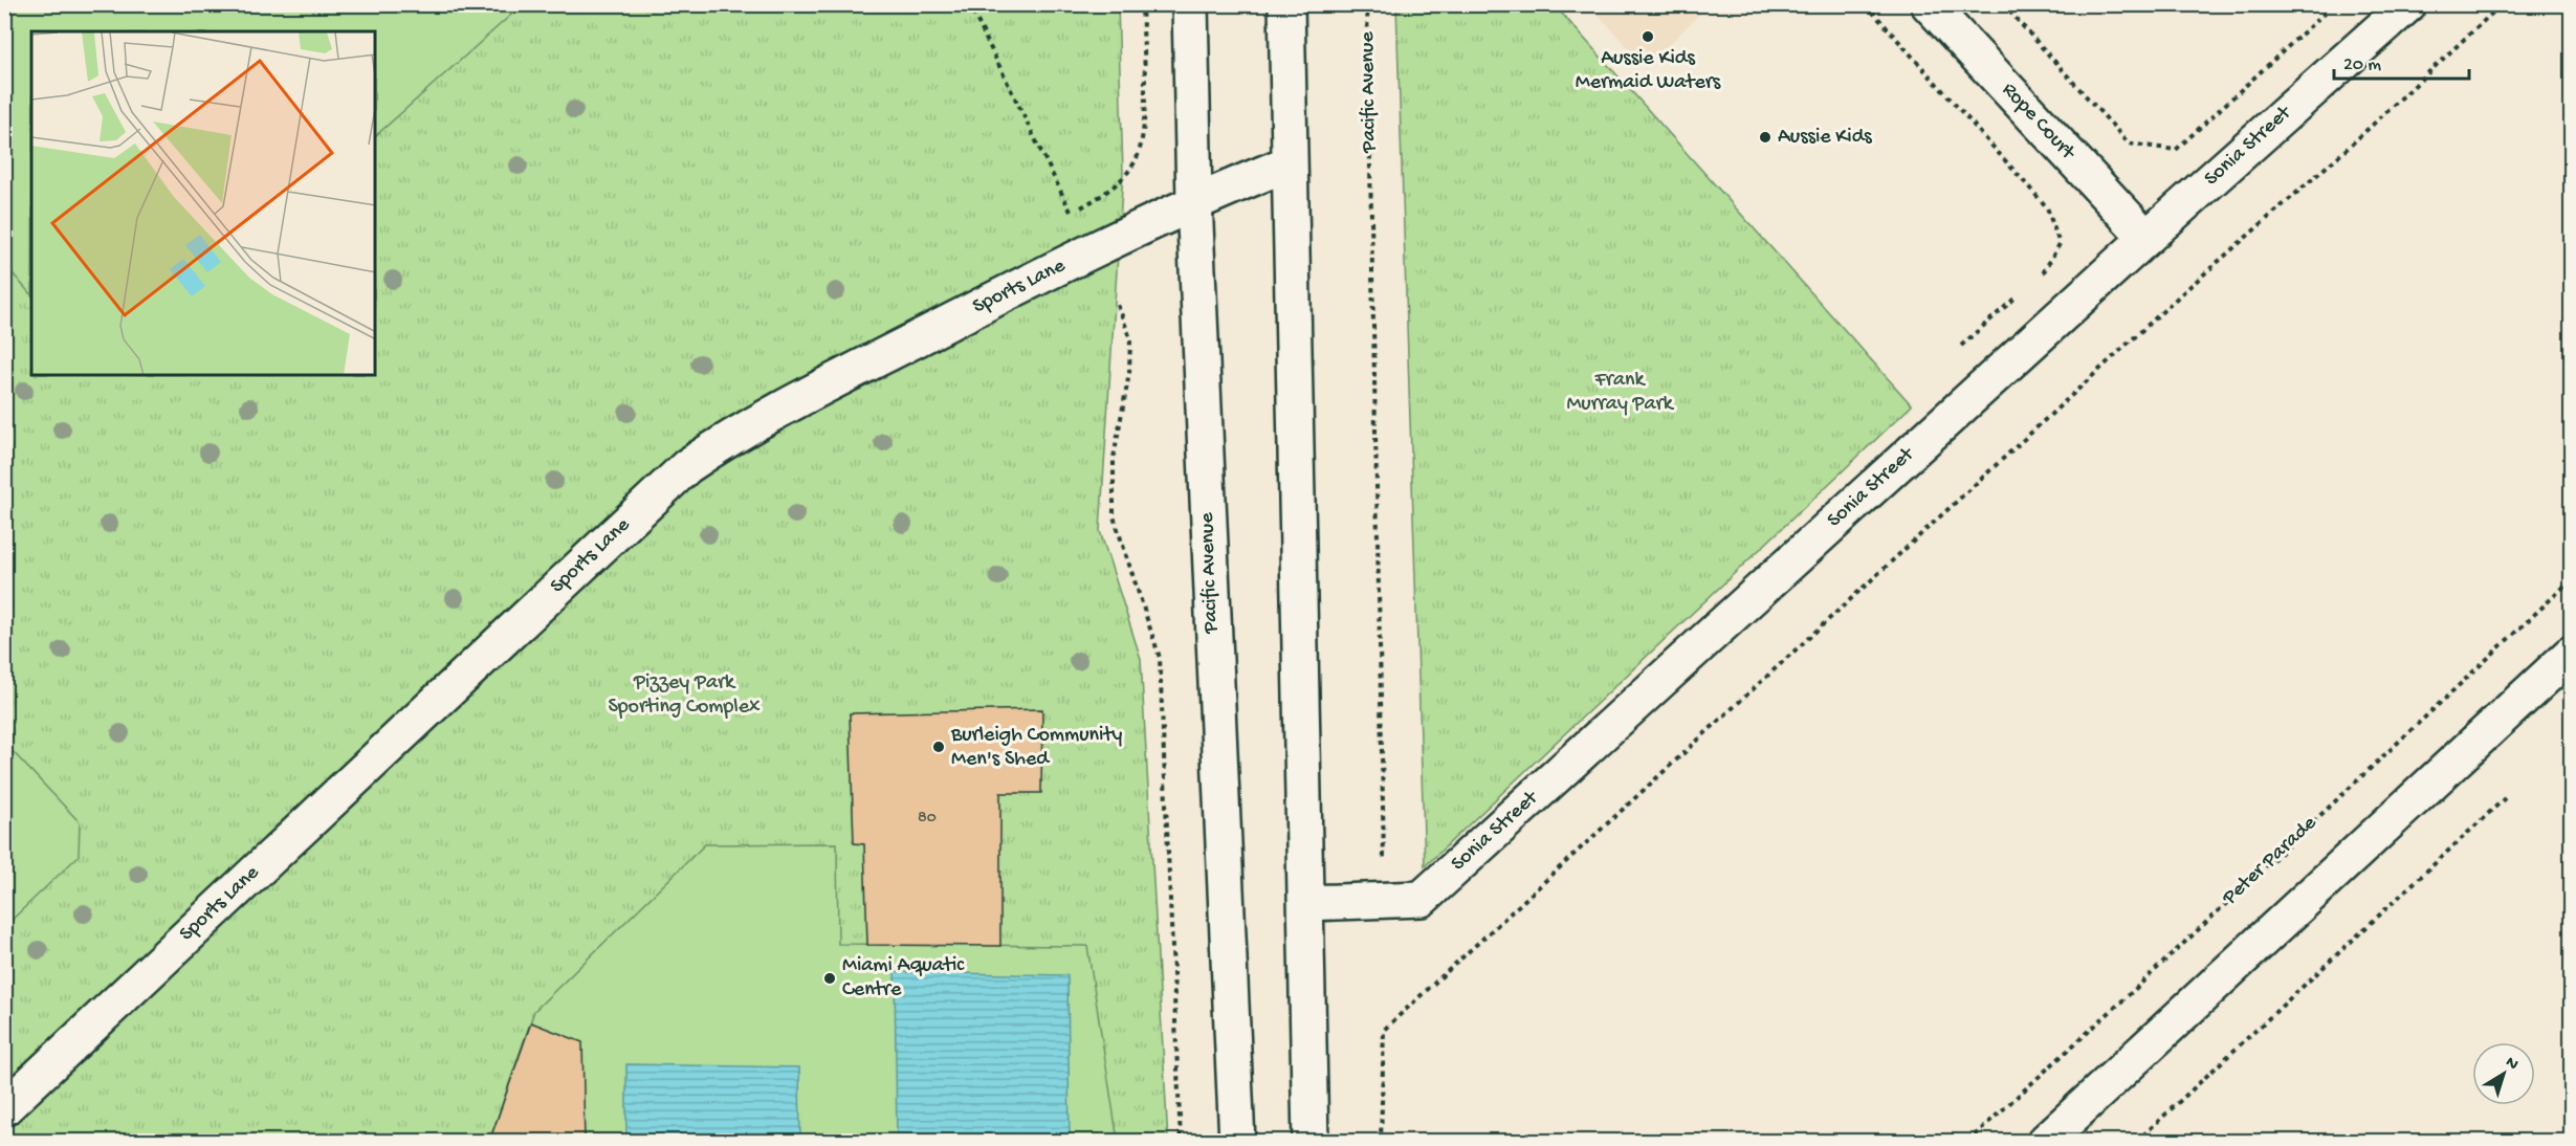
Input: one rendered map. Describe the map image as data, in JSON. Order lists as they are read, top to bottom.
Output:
{
  "streets": {
    "street": [
      "Pacific Avenue",
      "Rope Court",
      "Sonia Street",
      "Sports Lane"
    ],
    "path": ["Peter Parade"]
  },
  "crossings": [
    ["Pacific Avenue", "Sports Lane"],
    ["Rope Court", "Sonia Street"]
  ],
  "parks": ["Frank Murray Park", "Pizzey Park Sporting Complex"],
  "places": [
    "Aussie Kids Mermaid Waters",
    "Aussie Kids",
    "Burleigh Community Men's Shed",
    "Miami Aquatic Centre"
  ],
  "house_numbers": ["80"],
  "scale_bar": "20 m",
  "north": "top right"
}
